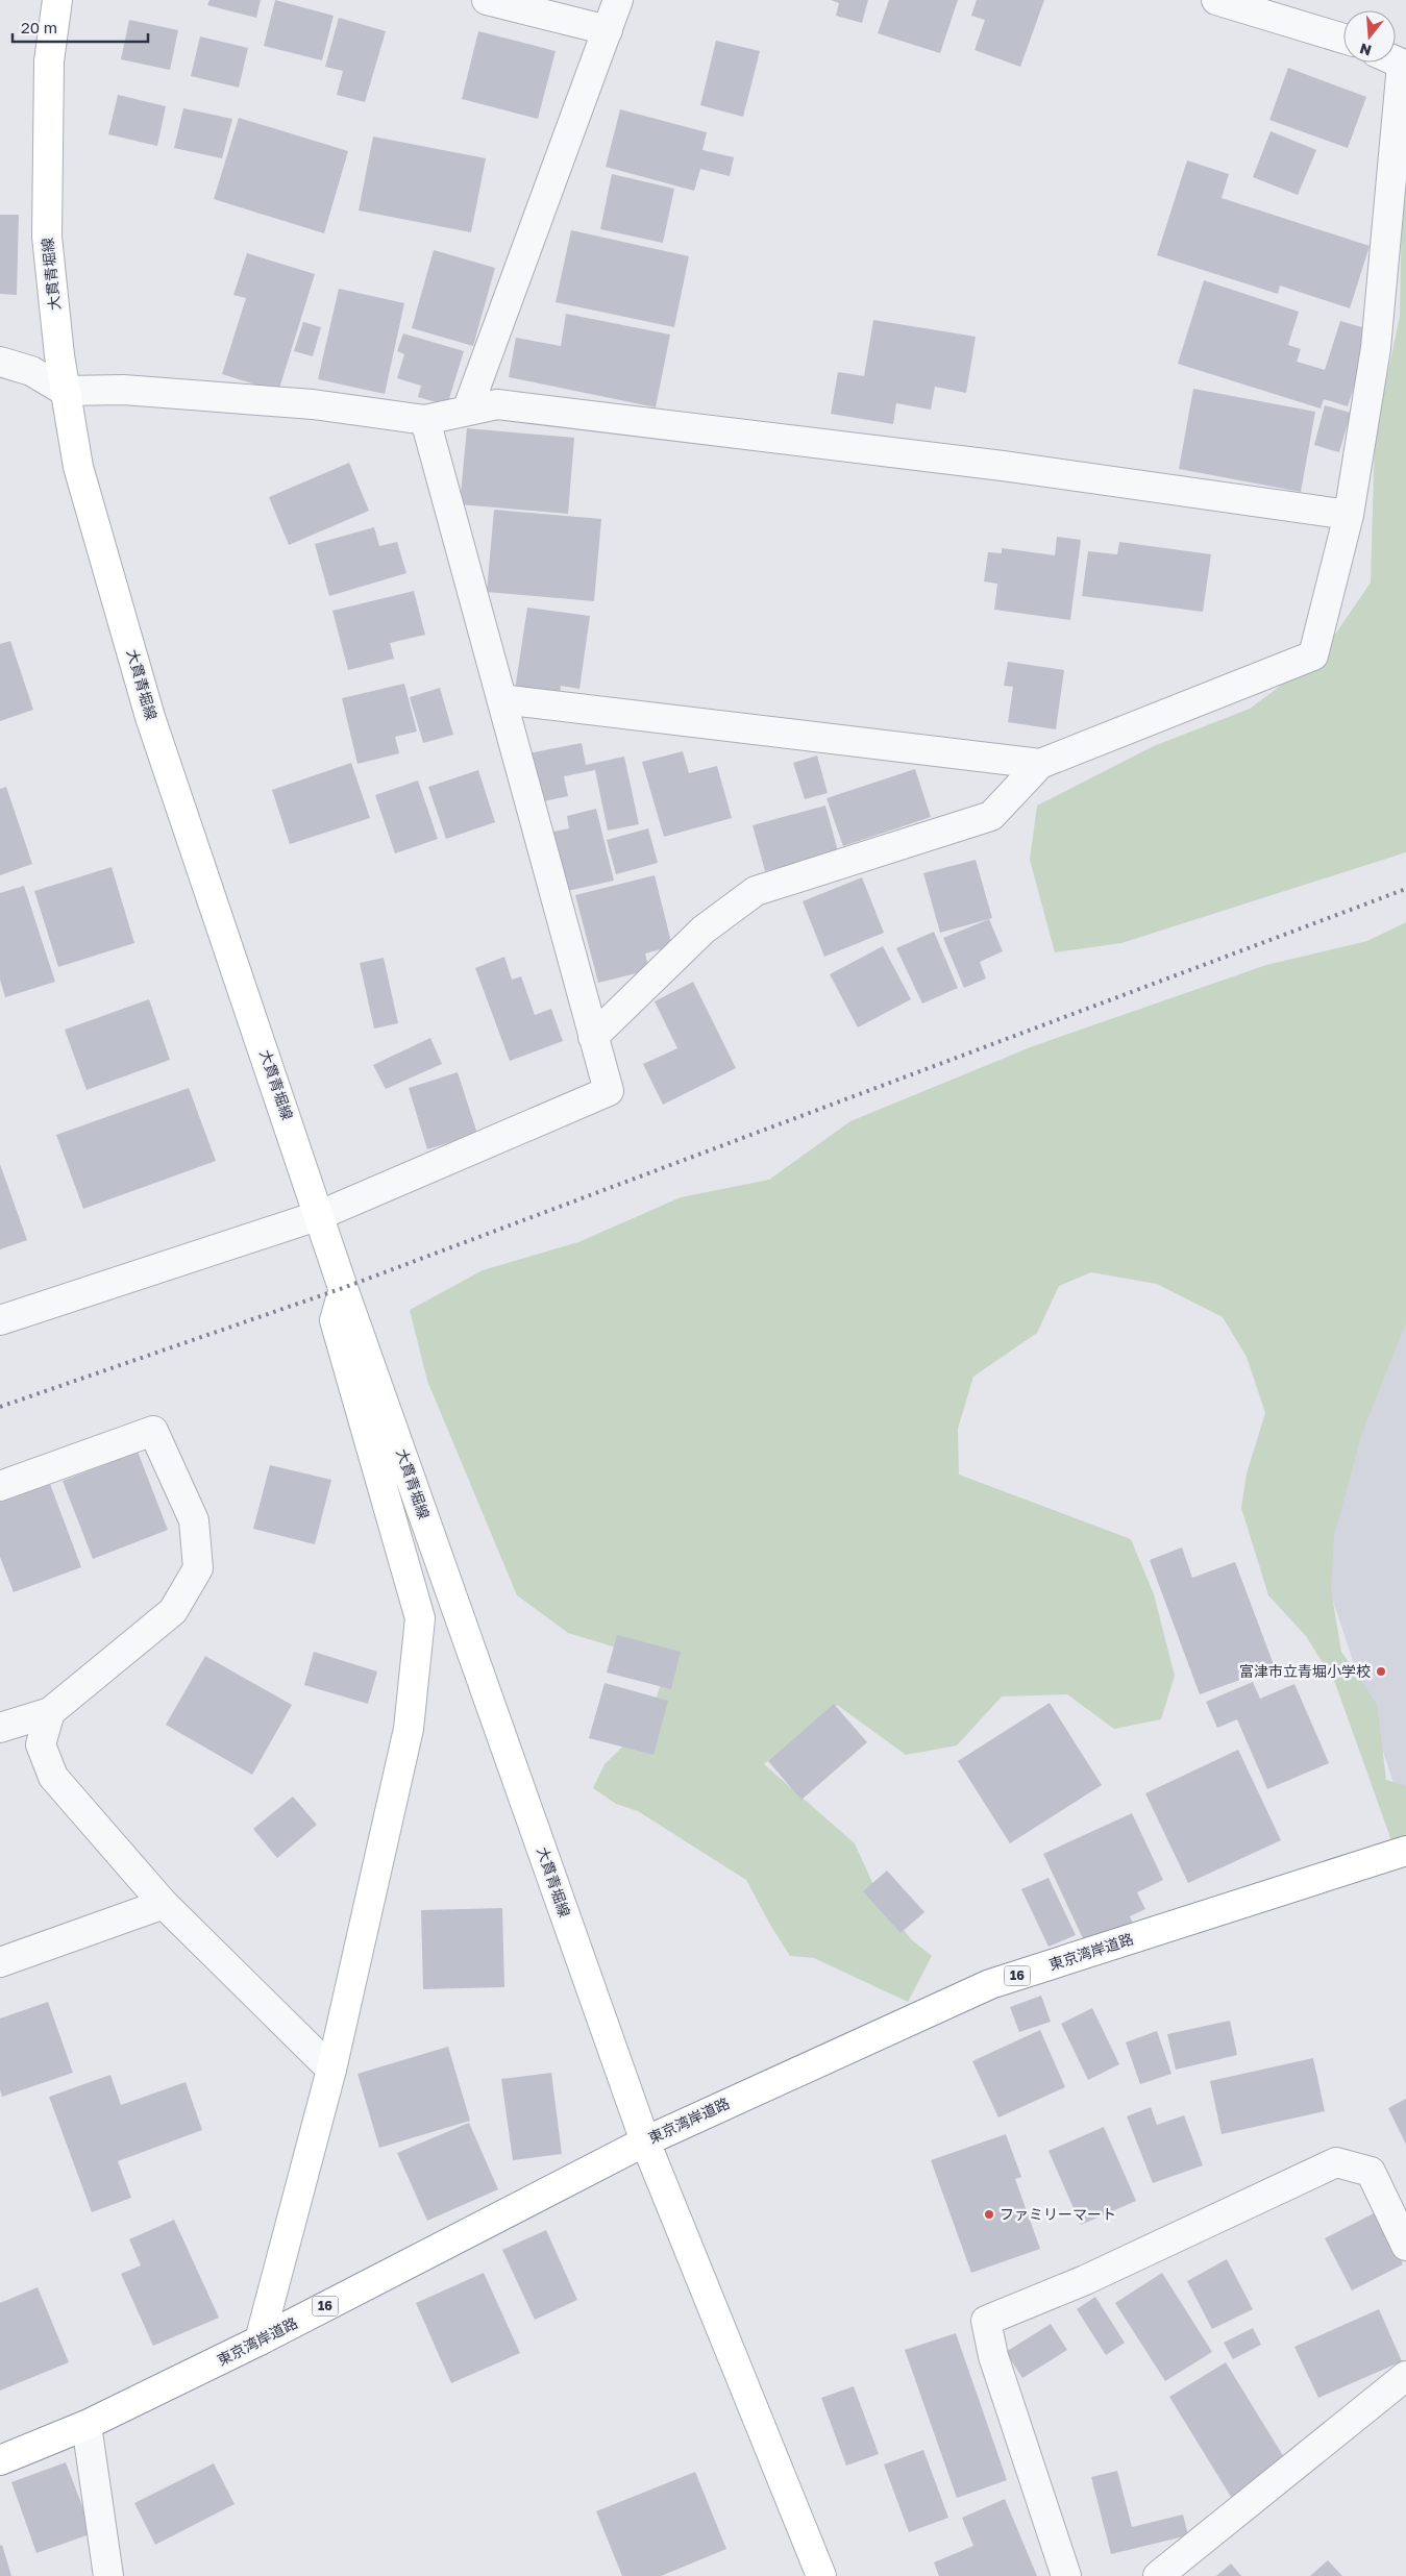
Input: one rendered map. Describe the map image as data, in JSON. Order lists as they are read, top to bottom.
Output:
{
  "streets": {
    "main road": ["大貫青堀線", "東京湾岸道路", "16"]
  },
  "crossings": [
    ["大貫青堀線", "東京湾岸道路"]
  ],
  "places": ["富津市立青堀小学校", "ファミリーマート"],
  "scale_bar": "20 m",
  "north": "bottom"
}
